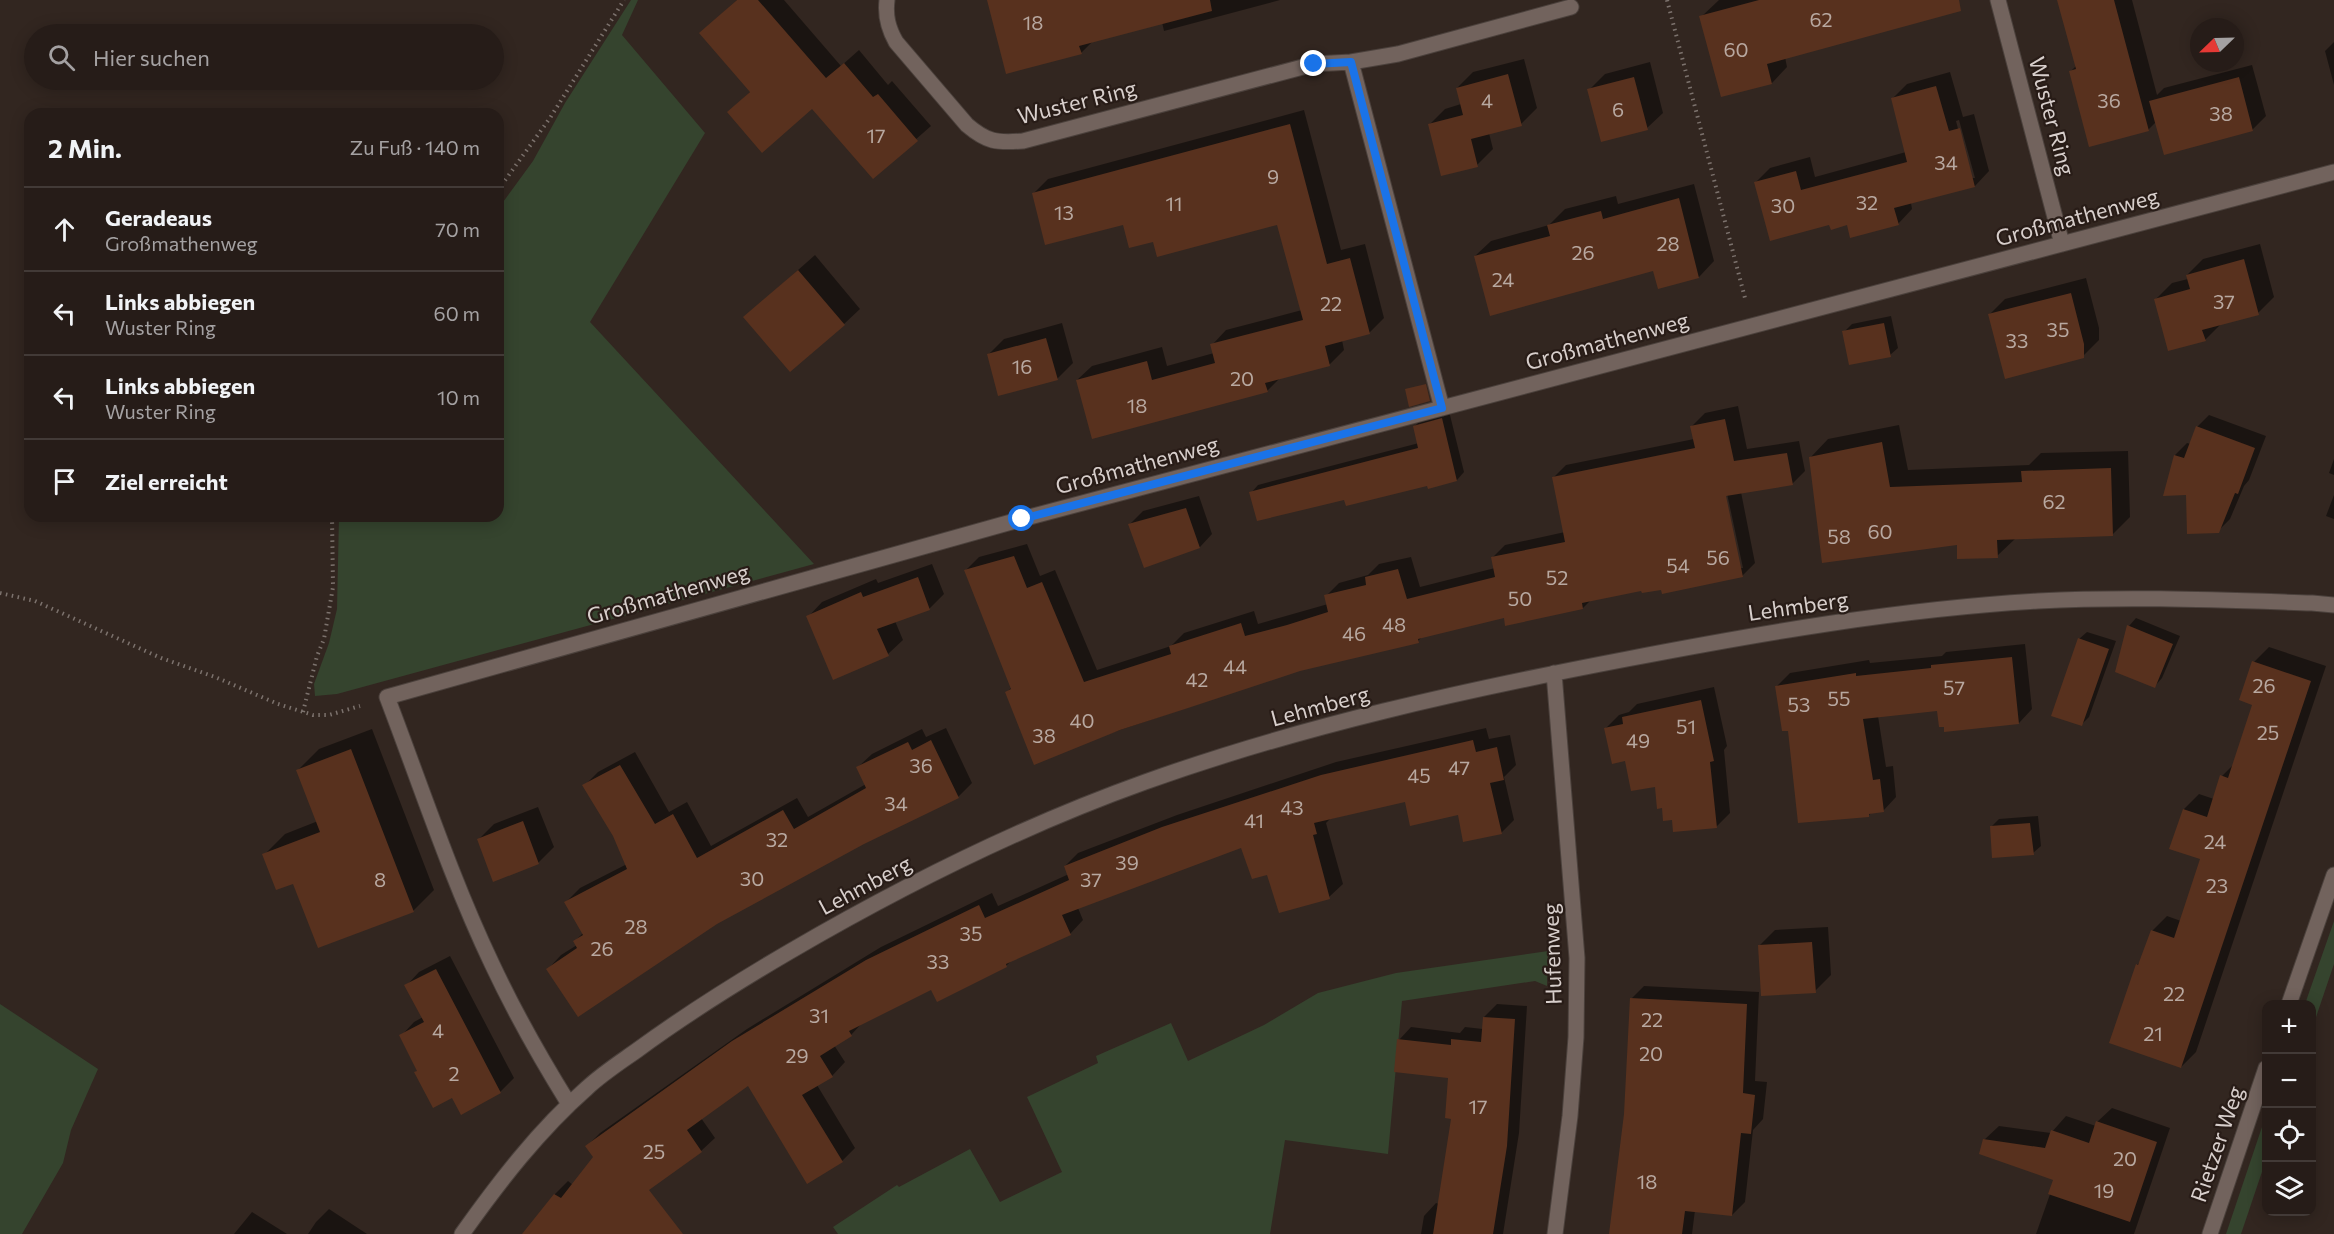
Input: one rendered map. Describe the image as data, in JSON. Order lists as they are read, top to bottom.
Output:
{
  "streets": {
    "street": [
      "Wuster Ring",
      "Großmathenweg",
      "Lehmberg",
      "Hufenweg",
      "Rietzer Weg"
    ]
  },
  "crossings": [
    ["Wuster Ring", "Großmathenweg"],
    ["Lehmberg", "Hufenweg"]
  ],
  "house_numbers": [
    "62",
    "18",
    "60",
    "4",
    "36",
    "6",
    "38",
    "17",
    "34",
    "9",
    "32",
    "11",
    "30",
    "13",
    "28",
    "26",
    "24",
    "37",
    "22",
    "35",
    "33",
    "16",
    "20",
    "18",
    "62",
    "60",
    "58",
    "56",
    "54",
    "52",
    "50",
    "48",
    "46",
    "44",
    "42",
    "26",
    "57",
    "55",
    "53",
    "40",
    "51",
    "25",
    "38",
    "49",
    "36",
    "47",
    "45",
    "34",
    "43",
    "41",
    "32",
    "24",
    "39",
    "30",
    "8",
    "37",
    "23",
    "28",
    "35",
    "26",
    "33",
    "22",
    "31",
    "22",
    "4",
    "21",
    "20",
    "29",
    "2",
    "17",
    "25",
    "20",
    "18",
    "19"
  ],
  "north": "bottom left",
  "page": {
    "search": "Hier suchen",
    "heading": ["2 Min.", "Zu Fuß · 140 m"],
    "list": [
      ["Geradeaus", "Großmathenweg", "70 m"],
      ["Links abbiegen", "Wuster Ring", "60 m"],
      ["Links abbiegen", "Wuster Ring", "10 m"],
      "Ziel erreicht"
    ],
    "map_buttons": ["+", "−"]
  }
}
